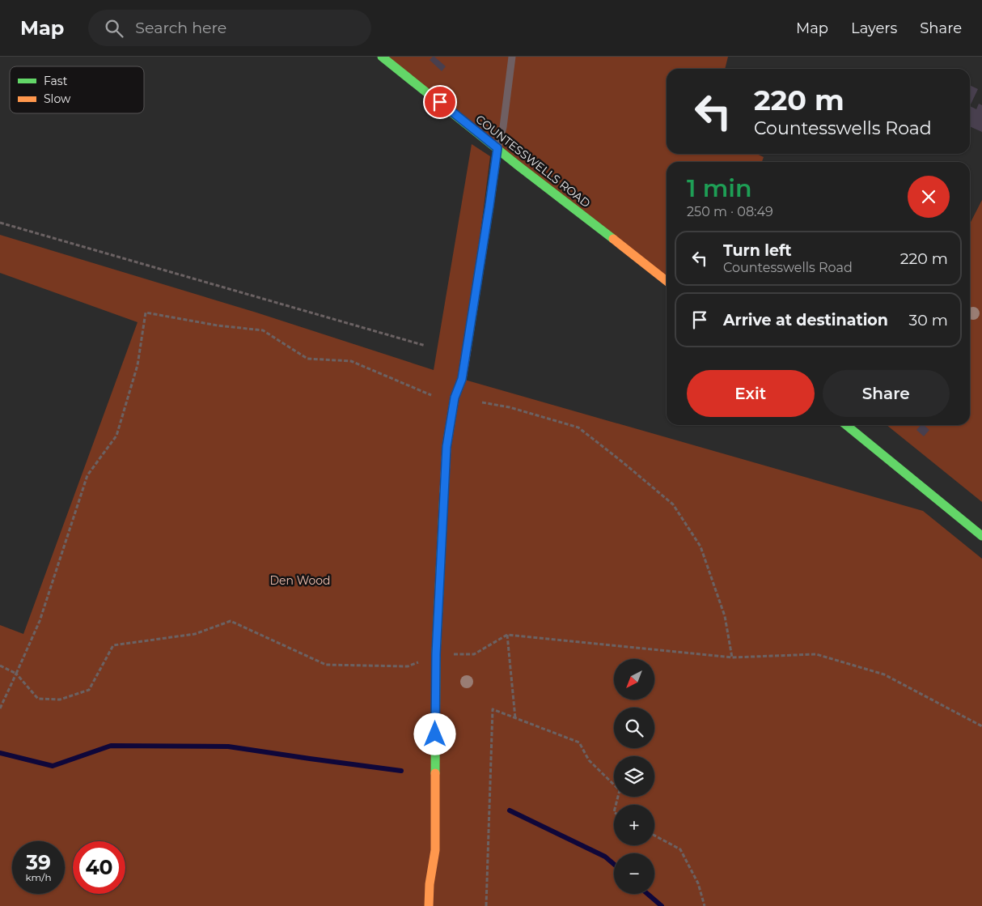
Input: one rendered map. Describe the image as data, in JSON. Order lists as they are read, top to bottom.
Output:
{
  "streets": {
    "street": ["COUNTESSWELLS ROAD"]
  },
  "parks": ["Den Wood"],
  "legend": ["Fast", "Slow"],
  "north": "bottom left",
  "page": {
    "header": "Map",
    "search": "Search here",
    "nav": ["Map", "Layers", "Share"],
    "turn": ["220 m", "Countesswells Road"],
    "heading": ["1 min", "250 m · 08:49"],
    "list": [
      {
        "name": "Turn left",
        "note": "Countesswells Road",
        "value": "220 m"
      },
      {
        "name": "Arrive at destination",
        "value": "30 m"
      }
    ],
    "buttons": ["Exit", "Share"],
    "map_buttons": ["+", "−"],
    "speed": "39 km/h",
    "limit": "40"
  }
}
